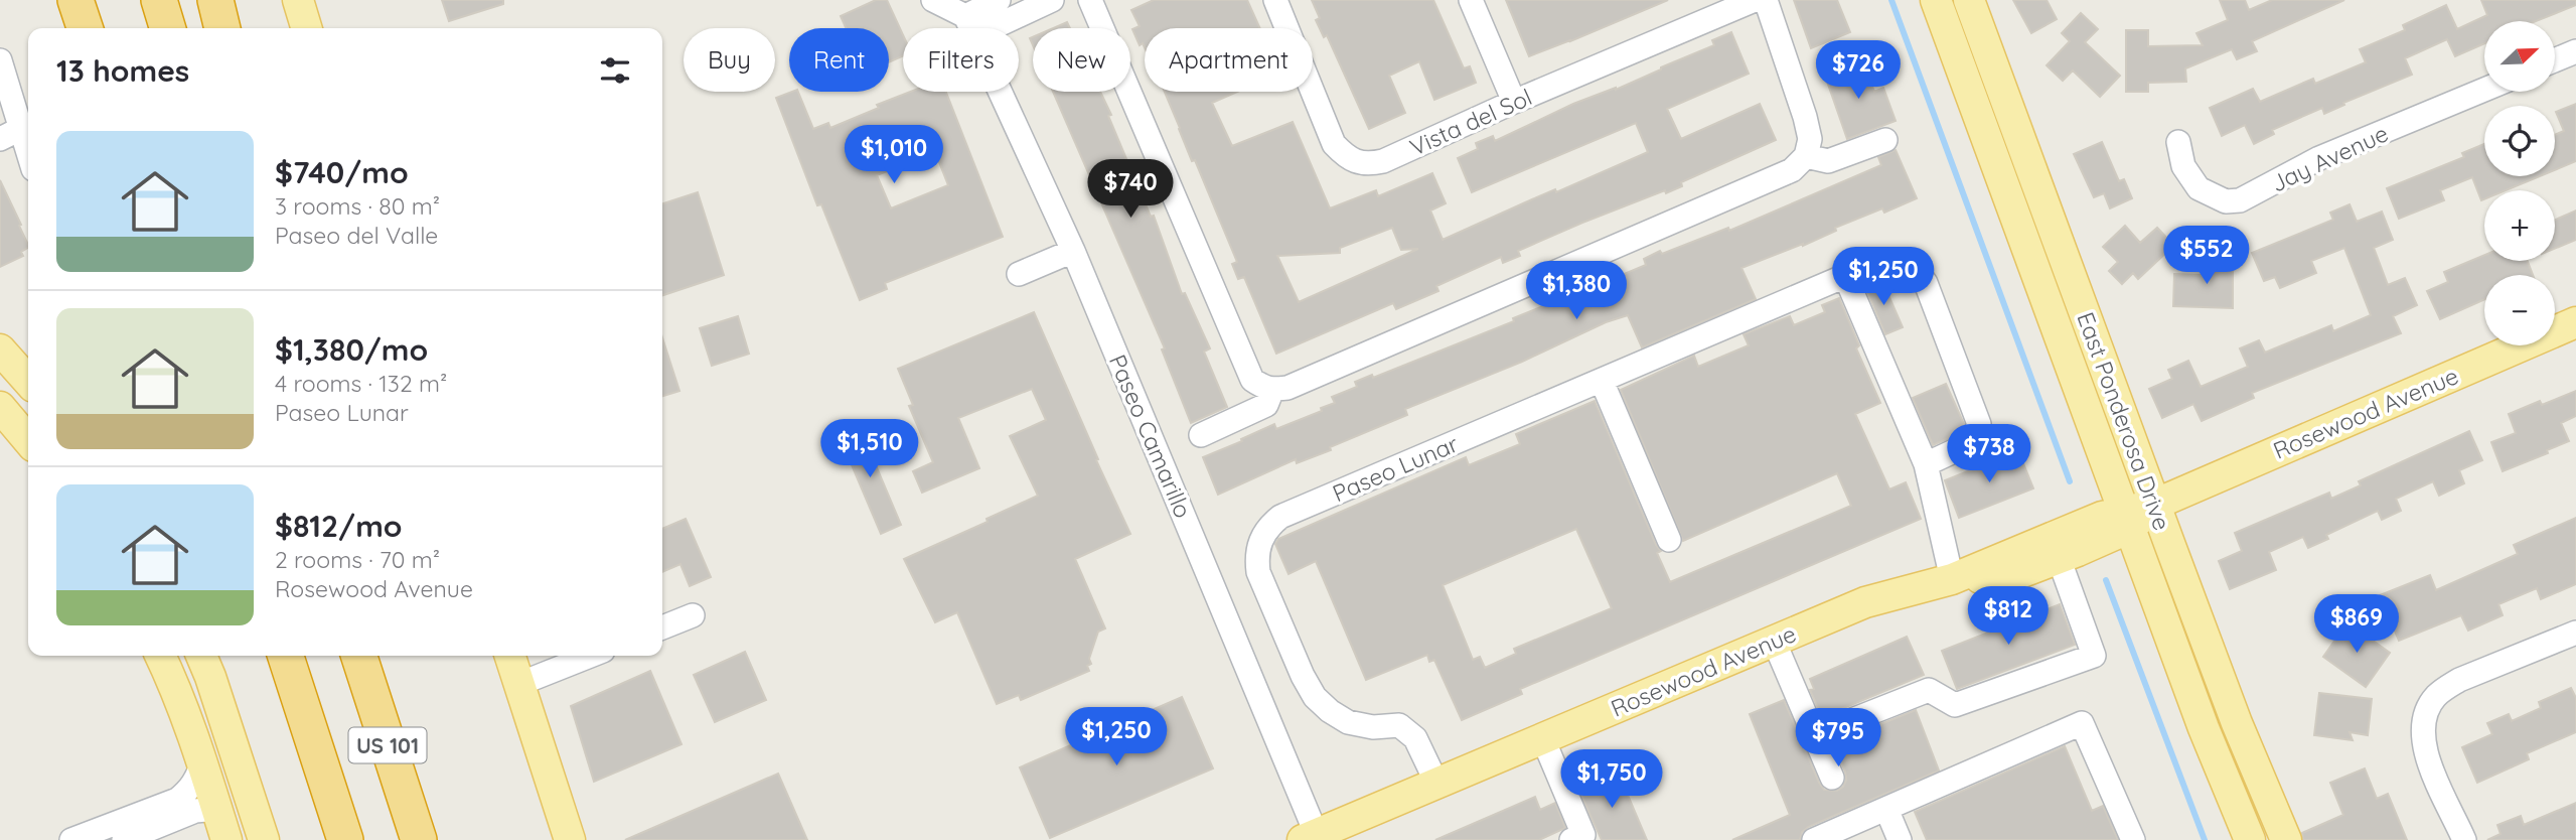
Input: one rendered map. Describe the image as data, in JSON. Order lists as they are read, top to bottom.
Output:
{
  "streets": {
    "highway": ["US 101"],
    "main road": ["Rosewood Avenue", "East Ponderosa Drive"],
    "street": [
      "Vista del Sol",
      "Jay Avenue",
      "Paseo Camarillo",
      "Paseo Lunar"
    ]
  },
  "crossings": [
    ["Rosewood Avenue", "East Ponderosa Drive"],
    ["Rosewood Avenue", "Paseo Camarillo"],
    ["Rosewood Avenue", "Paseo Lunar"]
  ],
  "north": "top right",
  "page": {
    "map_buttons": ["+", "−"],
    "chip": [
      "Buy",
      "Rent",
      "Filters",
      "New",
      "Apartment"
    ],
    "heading": "13 homes",
    "price": [
      "$726",
      "$1,010",
      "$740",
      "$552",
      "$1,250",
      "$1,380",
      "$1,510",
      "$738",
      "$812",
      "$869",
      "$1,250",
      "$795",
      "$1,750"
    ],
    "list": [
      {
        "name": "$740/mo",
        "note": "3 rooms · 80 m² · Paseo del Valle"
      },
      {
        "name": "$1,380/mo",
        "note": "4 rooms · 132 m² · Paseo Lunar"
      },
      {
        "name": "$812/mo",
        "note": "2 rooms · 70 m² · Rosewood Avenue"
      }
    ]
  }
}
